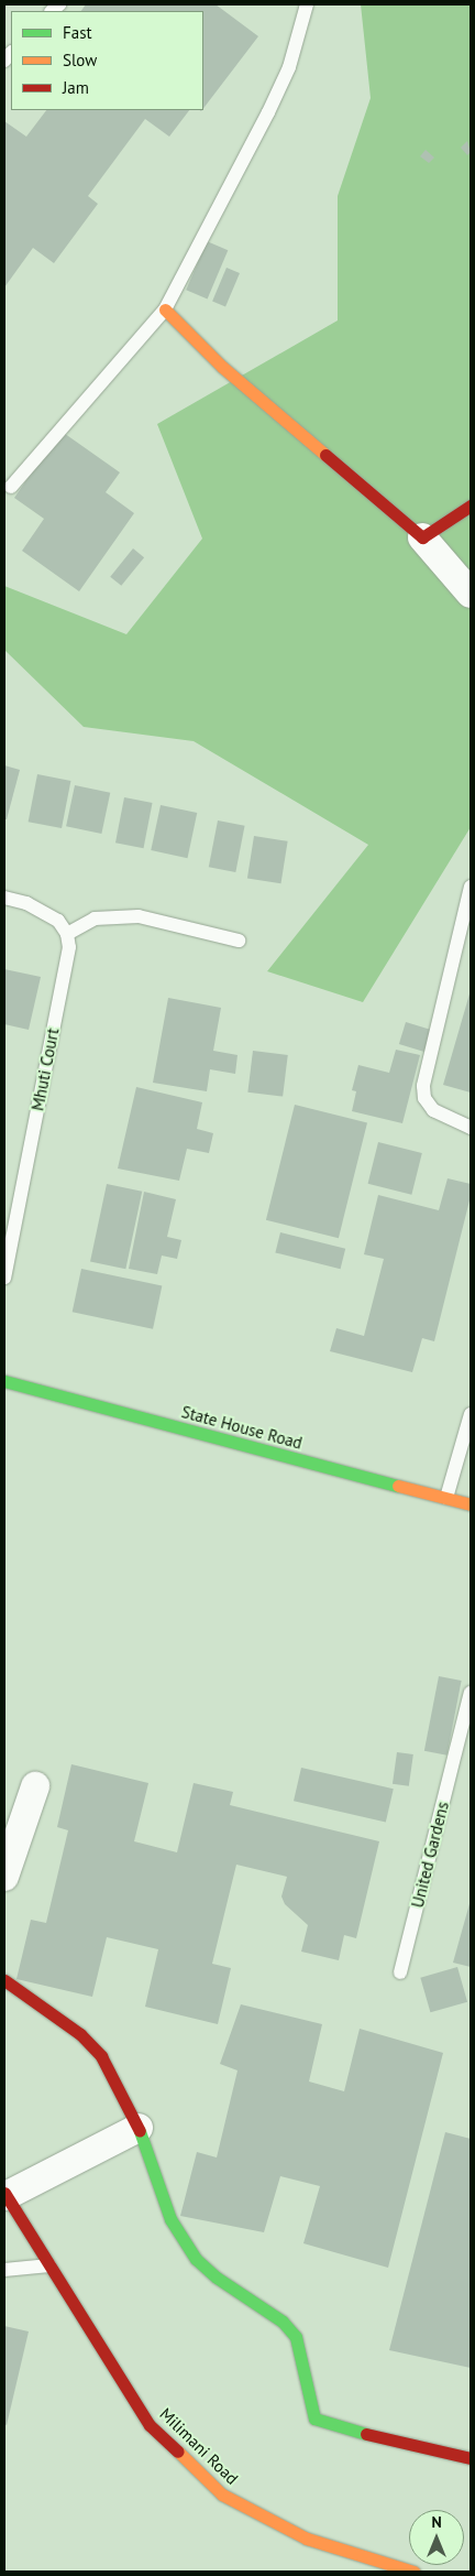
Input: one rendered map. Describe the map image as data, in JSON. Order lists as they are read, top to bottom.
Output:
{
  "streets": {
    "street": ["State House Road", "Milimani Road"],
    "lane": ["Mhuti Court", "United Gardens"]
  },
  "legend": ["Fast", "Slow", "Jam"],
  "north": "top"
}
